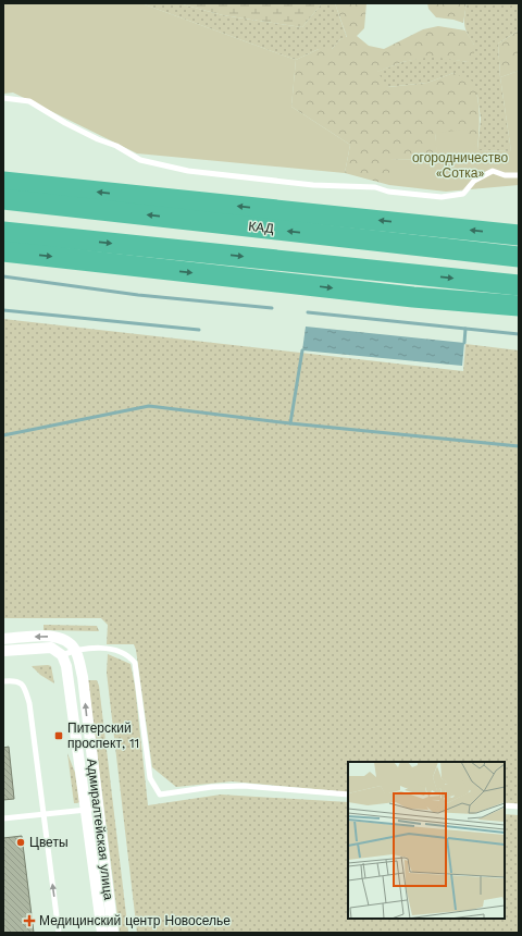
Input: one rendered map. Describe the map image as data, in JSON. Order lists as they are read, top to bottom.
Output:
{
  "streets": {
    "highway": ["КАД"],
    "street": ["Адмиралтейская улица"]
  },
  "parks": ["огородничество «Сотка»"],
  "places": {
    "transit": ["Питерский проспект, 11"],
    "other": ["Цветы"],
    "health": ["Медицинский центр Новоселье"]
  }
}
